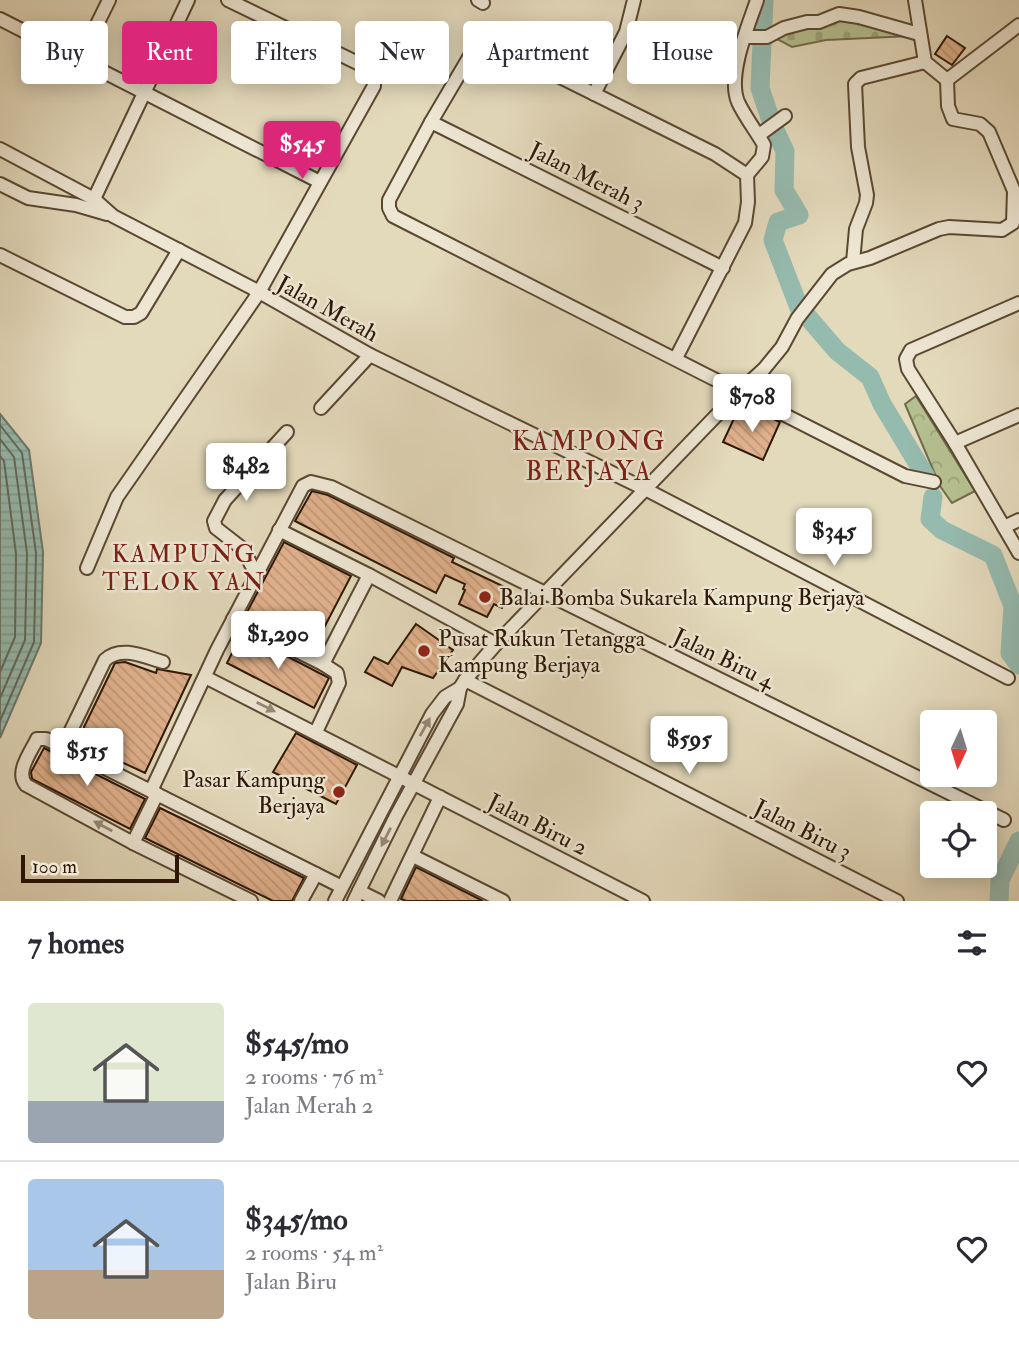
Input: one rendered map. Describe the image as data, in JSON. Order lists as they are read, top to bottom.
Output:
{
  "streets": {
    "street": [
      "Jalan Merah 3",
      "Jalan Merah",
      "Jalan Biru 4",
      "Jalan Biru 2",
      "Jalan Biru 3"
    ]
  },
  "districts": ["KAMPONG BERJAYA", "KAMPUNG TELOK YAN"],
  "places": ["Balai Bomba Sukarela Kampung Berjaya", "Pusat Rukun Tetangga Kampung Berjaya", "Pasar Kampung Berjaya"],
  "scale_bar": "100 m",
  "north": "bottom",
  "page": {
    "chip": [
      "Buy",
      "Rent",
      "Filters",
      "New",
      "Apartment",
      "House"
    ],
    "price": [
      "$545",
      "$708",
      "$482",
      "$345",
      "$1,290",
      "$595",
      "$515"
    ],
    "scale": "100 m",
    "heading": "7 homes",
    "list": [
      {
        "name": "$545/mo",
        "note": "2 rooms · 76 m² · Jalan Merah 2"
      },
      {
        "name": "$345/mo",
        "note": "2 rooms · 54 m² · Jalan Biru"
      }
    ]
  }
}
